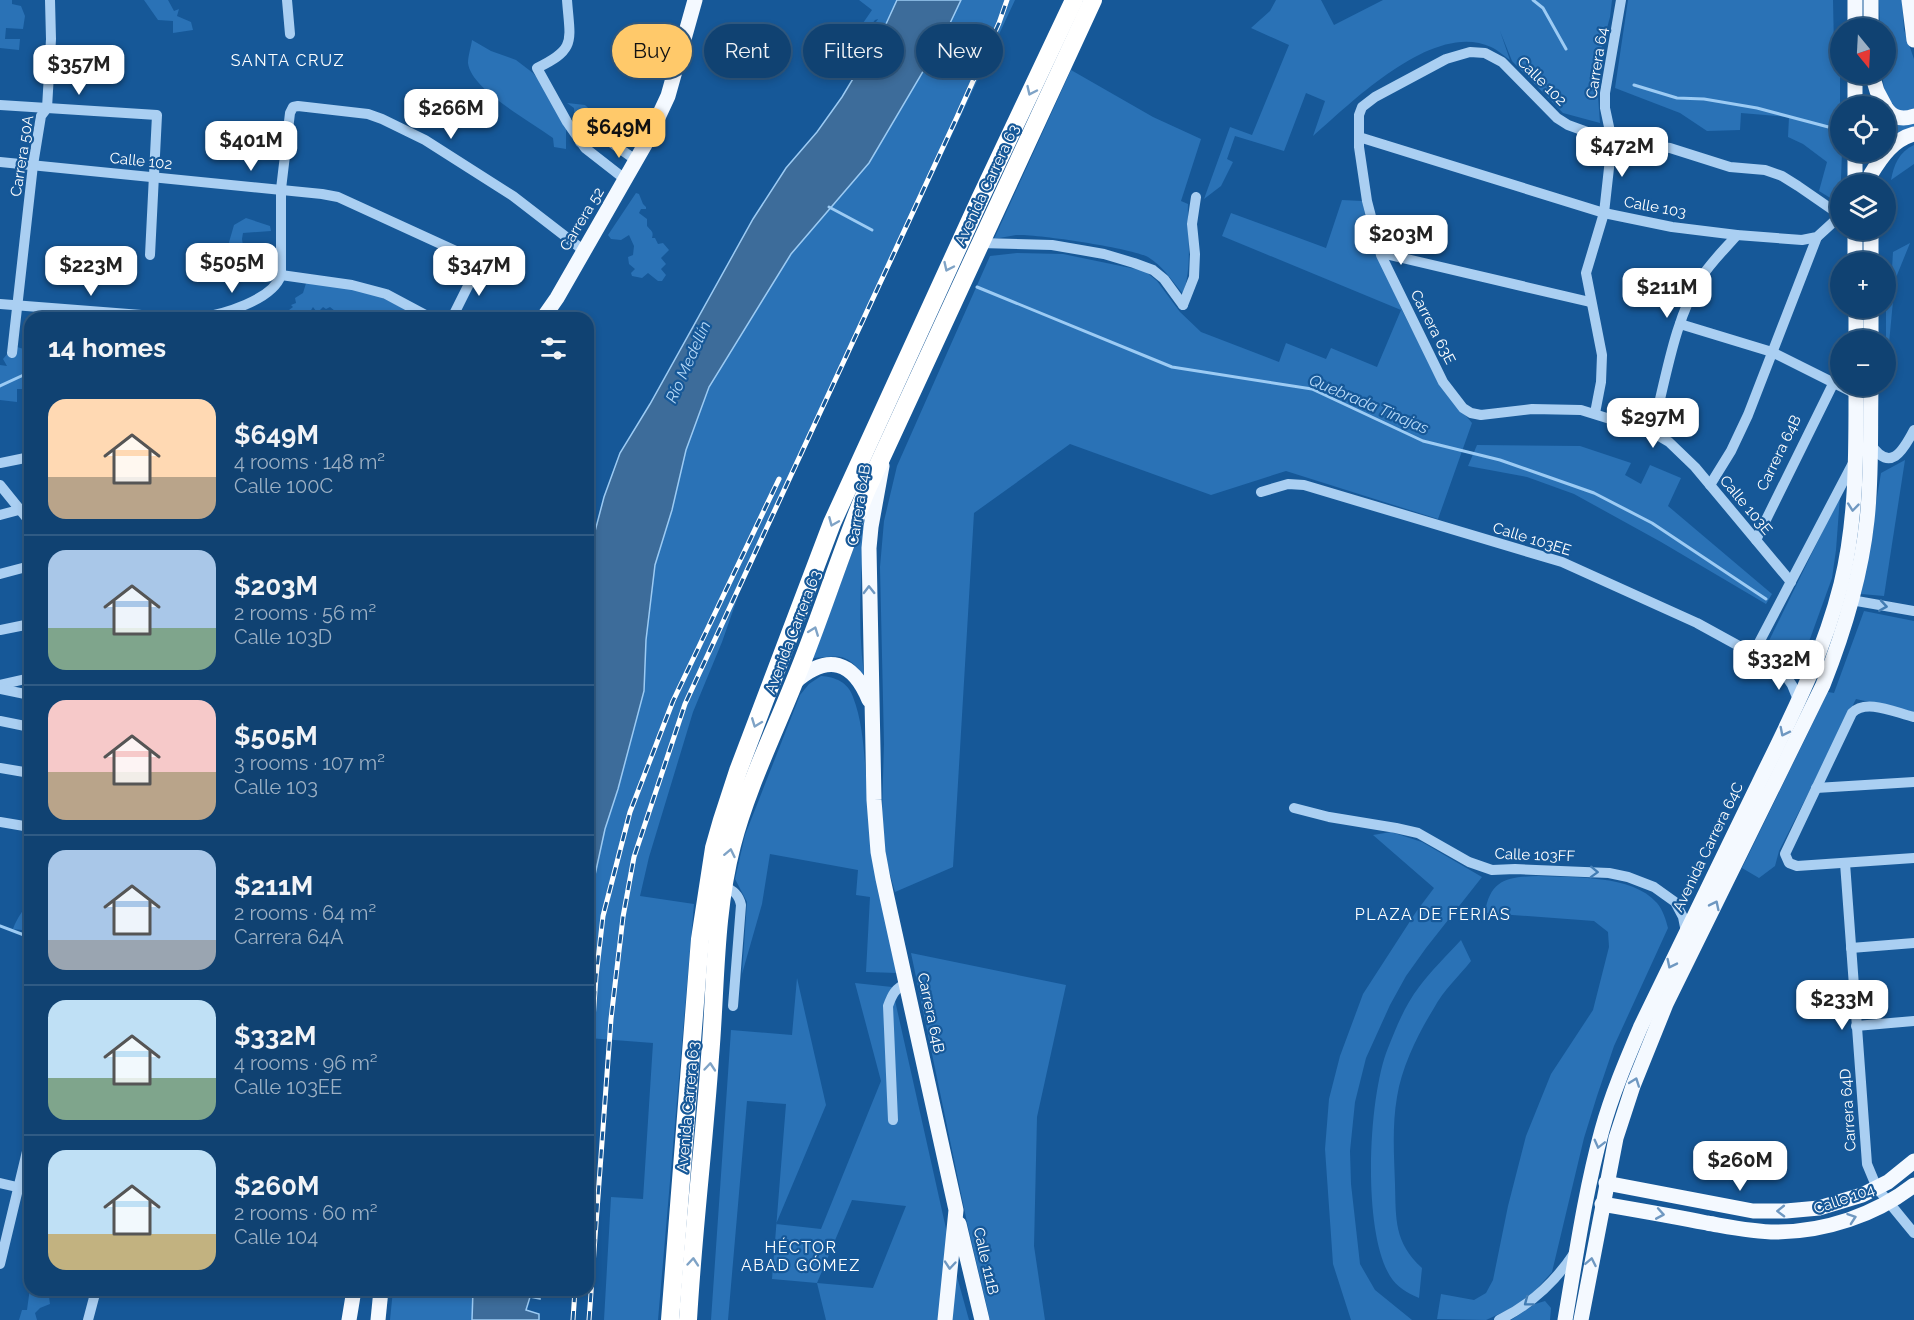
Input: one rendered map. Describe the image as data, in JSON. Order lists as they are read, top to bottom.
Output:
{
  "streets": {
    "highway": ["Avenida Carrera 63"],
    "main road": [
      "Carrera 52",
      "Carrera 64B",
      "Avenida Carrera 64C",
      "Calle 104",
      "Calle 111B"
    ],
    "street": [
      "Carrera 64",
      "Calle 102",
      "Carrera 50A",
      "Calle 103",
      "Carrera 63E",
      "Calle 103E",
      "Calle 103EE",
      "Calle 103FF",
      "Carrera 64D"
    ]
  },
  "crossings": [
    ["Carrera 64", "Calle 102"],
    ["Carrera 64", "Calle 103"],
    ["Carrera 64", "Calle 103E"],
    ["Calle 102", "Carrera 50A"],
    ["Calle 102", "Carrera 63E"],
    ["Avenida Carrera 63", "Carrera 64B"],
    ["Calle 103", "Carrera 63E"],
    ["Carrera 63E", "Calle 103E"],
    ["Carrera 64B", "Calle 103E"],
    ["Carrera 64B", "Calle 111B"],
    ["Calle 103EE", "Avenida Carrera 64C"],
    ["Avenida Carrera 64C", "Calle 103FF"],
    ["Carrera 64D", "Calle 104"]
  ],
  "one_way": ["Calle 103FF"],
  "districts": ["SANTA CRUZ", "PLAZA DE FERIAS", "HÉCTOR ABAD GÓMEZ"],
  "water": ["Río Medellín", "Quebrada Tinajas"],
  "north": "bottom",
  "page": {
    "map_buttons": ["+", "−"],
    "chip": [
      "Buy",
      "Rent",
      "Filters",
      "New"
    ],
    "price": [
      "$357M",
      "$266M",
      "$649M",
      "$401M",
      "$472M",
      "$203M",
      "$505M",
      "$223M",
      "$347M",
      "$211M",
      "$297M",
      "$332M",
      "$233M",
      "$260M"
    ],
    "heading": "14 homes",
    "list": [
      {
        "name": "$649M",
        "note": "4 rooms · 148 m² · Calle 100C"
      },
      {
        "name": "$203M",
        "note": "2 rooms · 56 m² · Calle 103D"
      },
      {
        "name": "$505M",
        "note": "3 rooms · 107 m² · Calle 103"
      },
      {
        "name": "$211M",
        "note": "2 rooms · 64 m² · Carrera 64A"
      },
      {
        "name": "$332M",
        "note": "4 rooms · 96 m² · Calle 103EE"
      },
      {
        "name": "$260M",
        "note": "2 rooms · 60 m² · Calle 104"
      }
    ]
  }
}
